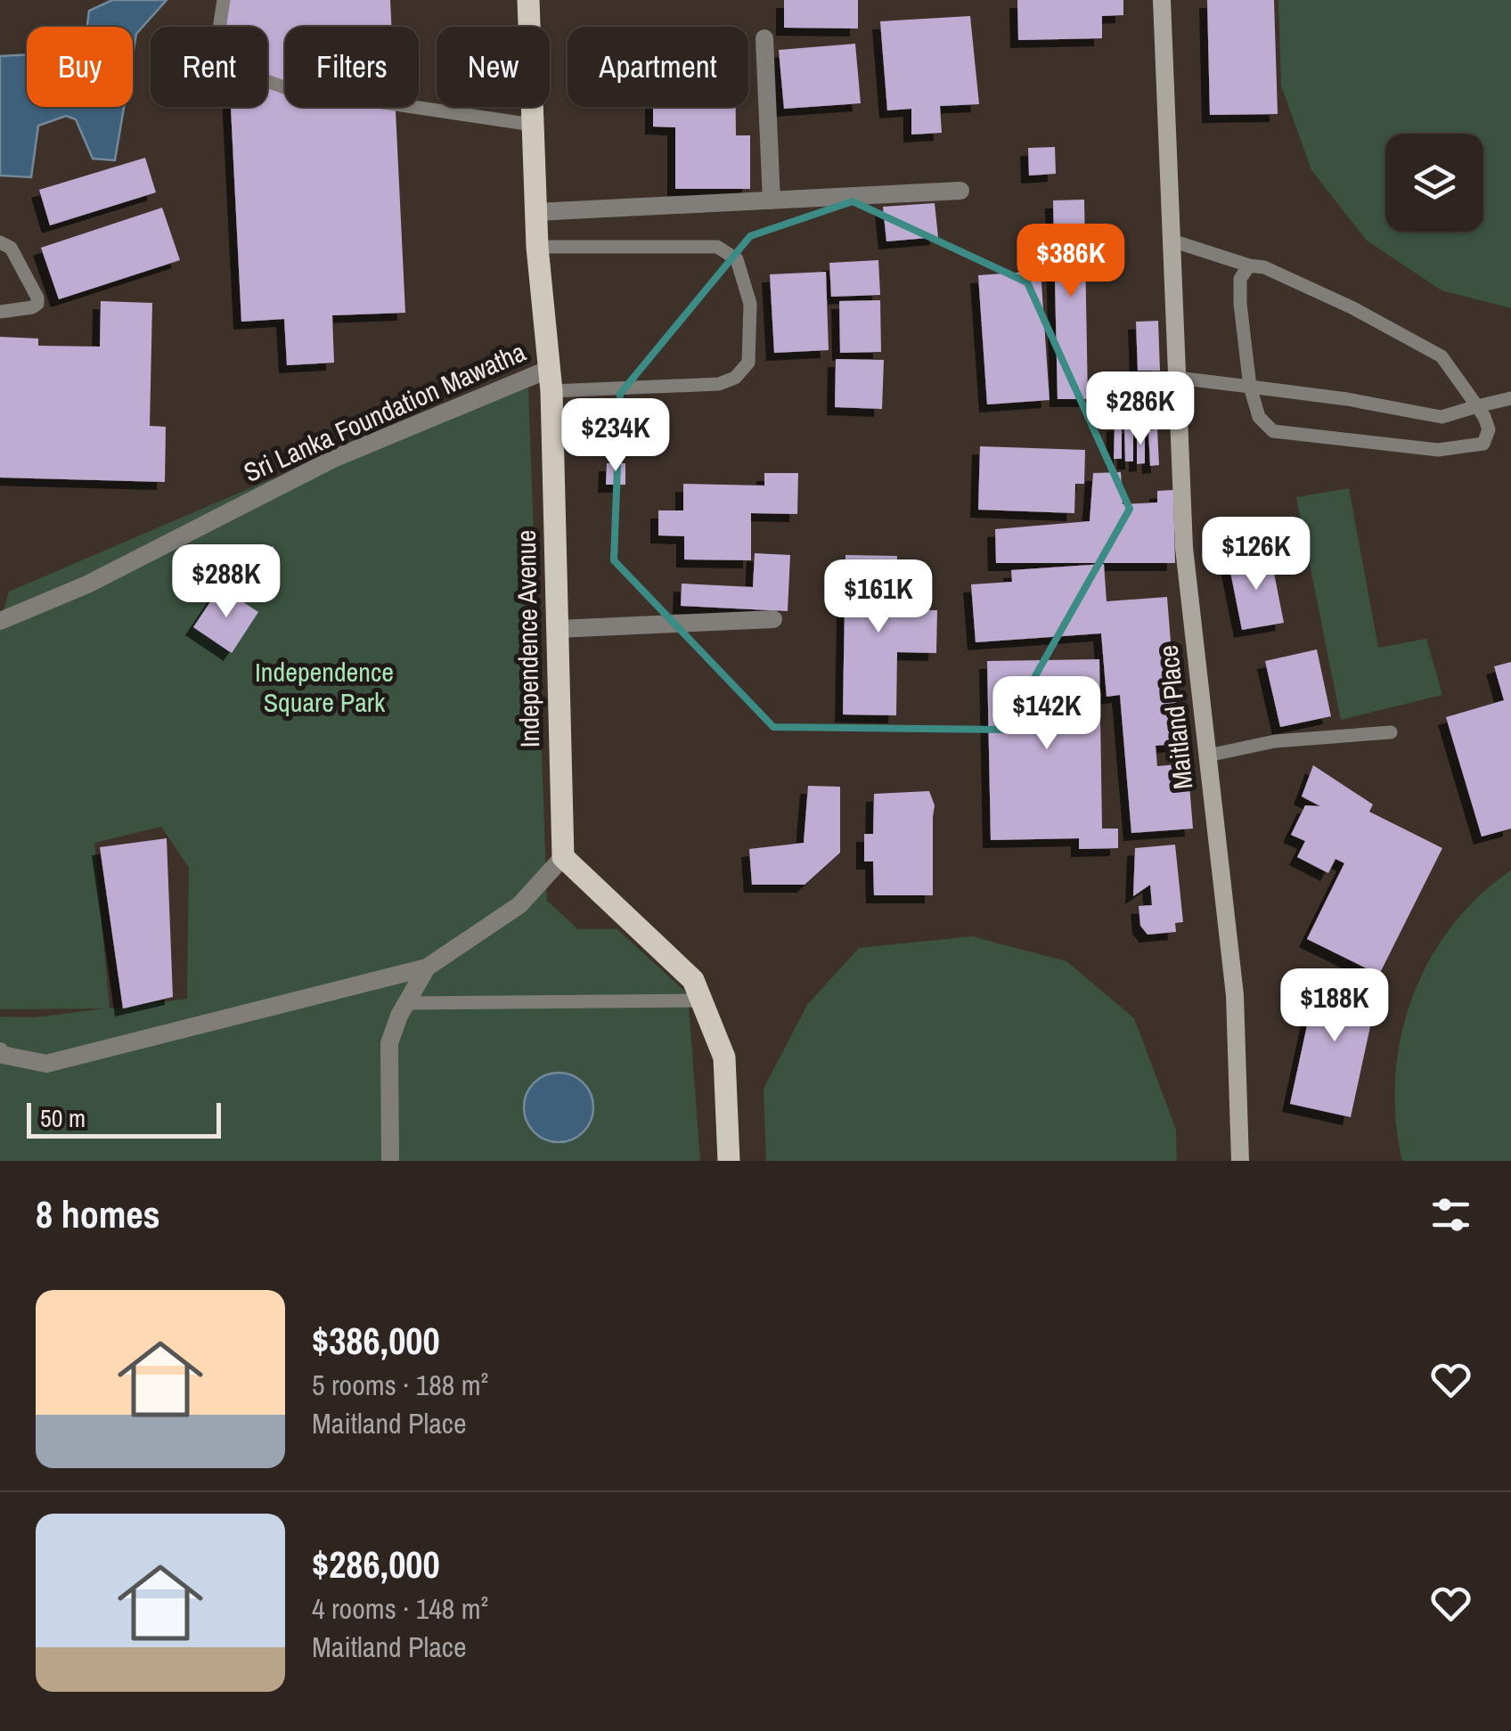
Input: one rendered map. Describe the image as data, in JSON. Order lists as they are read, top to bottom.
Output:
{
  "streets": {
    "main road": ["Independence Avenue", "Maitland Place"],
    "street": ["Sri Lanka Foundation Mawatha"]
  },
  "crossings": [
    ["Sri Lanka Foundation Mawatha", "Independence Avenue"]
  ],
  "parks": ["Independence Square Park"],
  "scale_bar": "50 m",
  "page": {
    "chip": [
      "Buy",
      "Rent",
      "Filters",
      "New",
      "Apartment"
    ],
    "price": [
      "$386K",
      "$286K",
      "$234K",
      "$126K",
      "$288K",
      "$161K",
      "$142K",
      "$188K"
    ],
    "scale": "50 m",
    "heading": "8 homes",
    "list": [
      {
        "name": "$386,000",
        "note": "5 rooms · 188 m² · Maitland Place"
      },
      {
        "name": "$286,000",
        "note": "4 rooms · 148 m² · Maitland Place"
      }
    ]
  }
}
